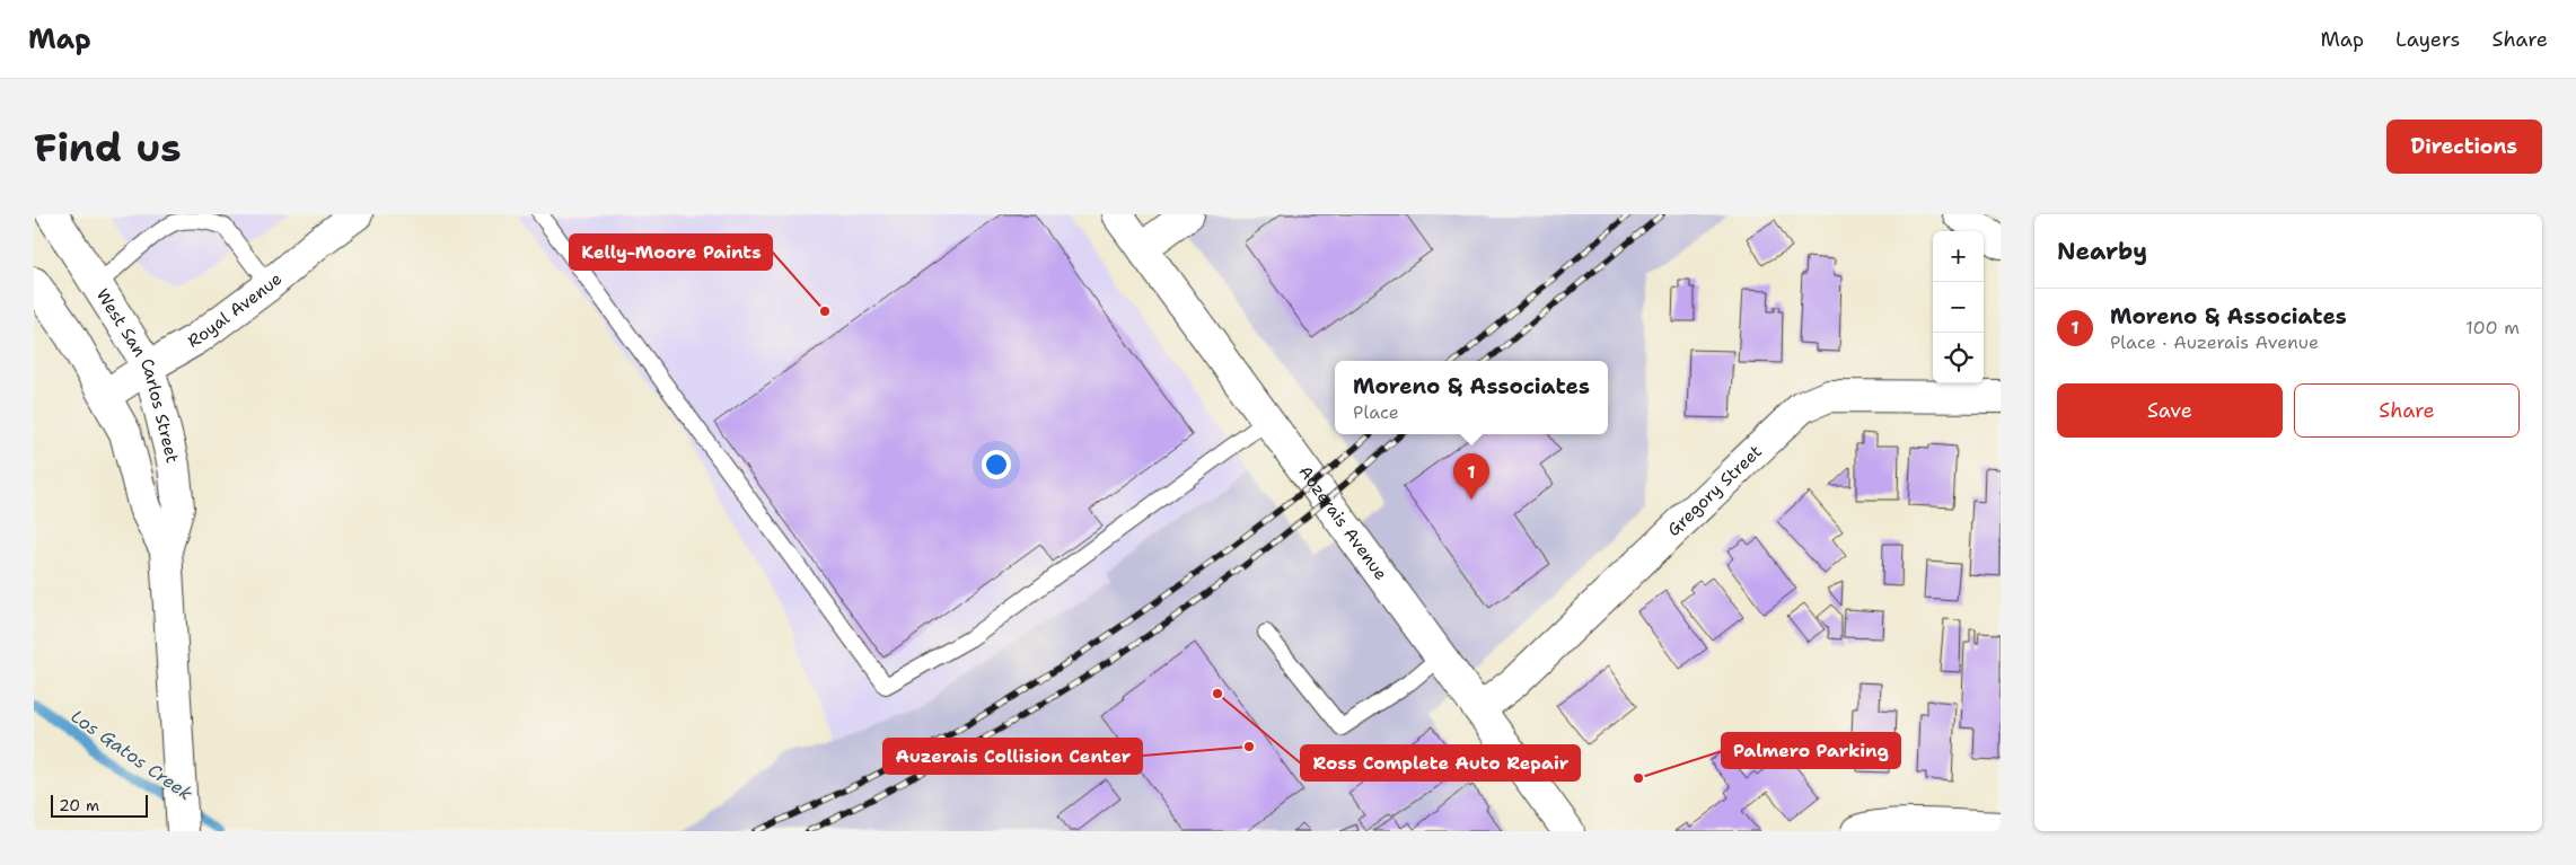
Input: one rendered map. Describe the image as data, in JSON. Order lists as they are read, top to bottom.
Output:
{
  "streets": {
    "main road": [
      "Royal Avenue",
      "West San Carlos Street",
      "Gregory Street",
      "Auzerais Avenue"
    ]
  },
  "crossings": [
    ["Royal Avenue", "West San Carlos Street"],
    ["Gregory Street", "Auzerais Avenue"]
  ],
  "water": ["Los Gatos Creek"],
  "places": [
    "Kelly-Moore Paints",
    "Ross Complete Auto Repair",
    "Auzerais Collision Center",
    "Palmero Parking"
  ],
  "scale_bar": "20 m",
  "page": {
    "header": "Map",
    "nav": ["Map", "Layers", "Share"],
    "buttons": [
      "Directions",
      ["Save", "Share"]
    ],
    "title": "Find us",
    "heading": "Nearby",
    "map_buttons": ["+", "−"],
    "list": [
      {
        "mark": "1",
        "name": "Moreno & Associates",
        "note": "Place · Auzerais Avenue",
        "value": "100 m"
      }
    ],
    "popup": ["Moreno & Associates", "Place"],
    "pins": "1",
    "scale": "20 m"
  }
}
